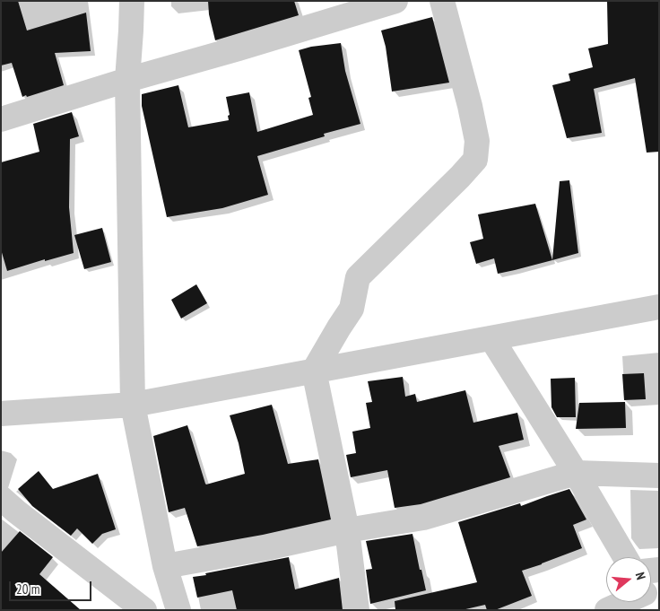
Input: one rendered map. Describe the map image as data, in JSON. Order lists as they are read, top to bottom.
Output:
{
  "scale_bar": "20 m",
  "north": "right"
}
